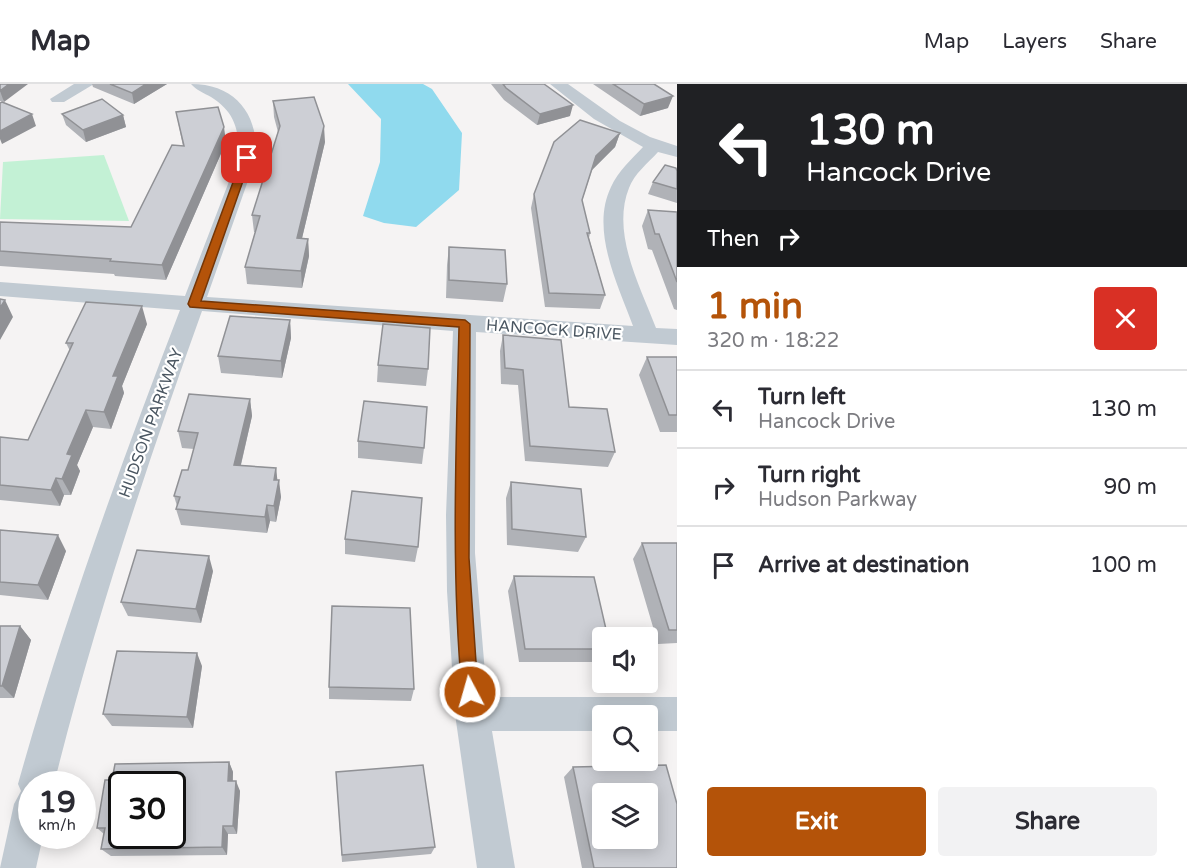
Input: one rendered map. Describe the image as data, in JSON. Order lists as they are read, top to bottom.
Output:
{
  "streets": {
    "street": ["HANCOCK DRIVE", "HUDSON PARKWAY"]
  },
  "crossings": [
    ["HANCOCK DRIVE", "HUDSON PARKWAY"]
  ],
  "page": {
    "header": "Map",
    "nav": ["Map", "Layers", "Share"],
    "turn": ["130 m", "Hancock Drive"],
    "then": "Then",
    "heading": ["1 min", "320 m · 18:22"],
    "list": [
      {
        "name": "Turn left",
        "note": "Hancock Drive",
        "value": "130 m"
      },
      {
        "name": "Turn right",
        "note": "Hudson Parkway",
        "value": "90 m"
      },
      {
        "name": "Arrive at destination",
        "value": "100 m"
      }
    ],
    "speed": "19 km/h",
    "limit": "30",
    "buttons": ["Exit", "Share"]
  }
}
